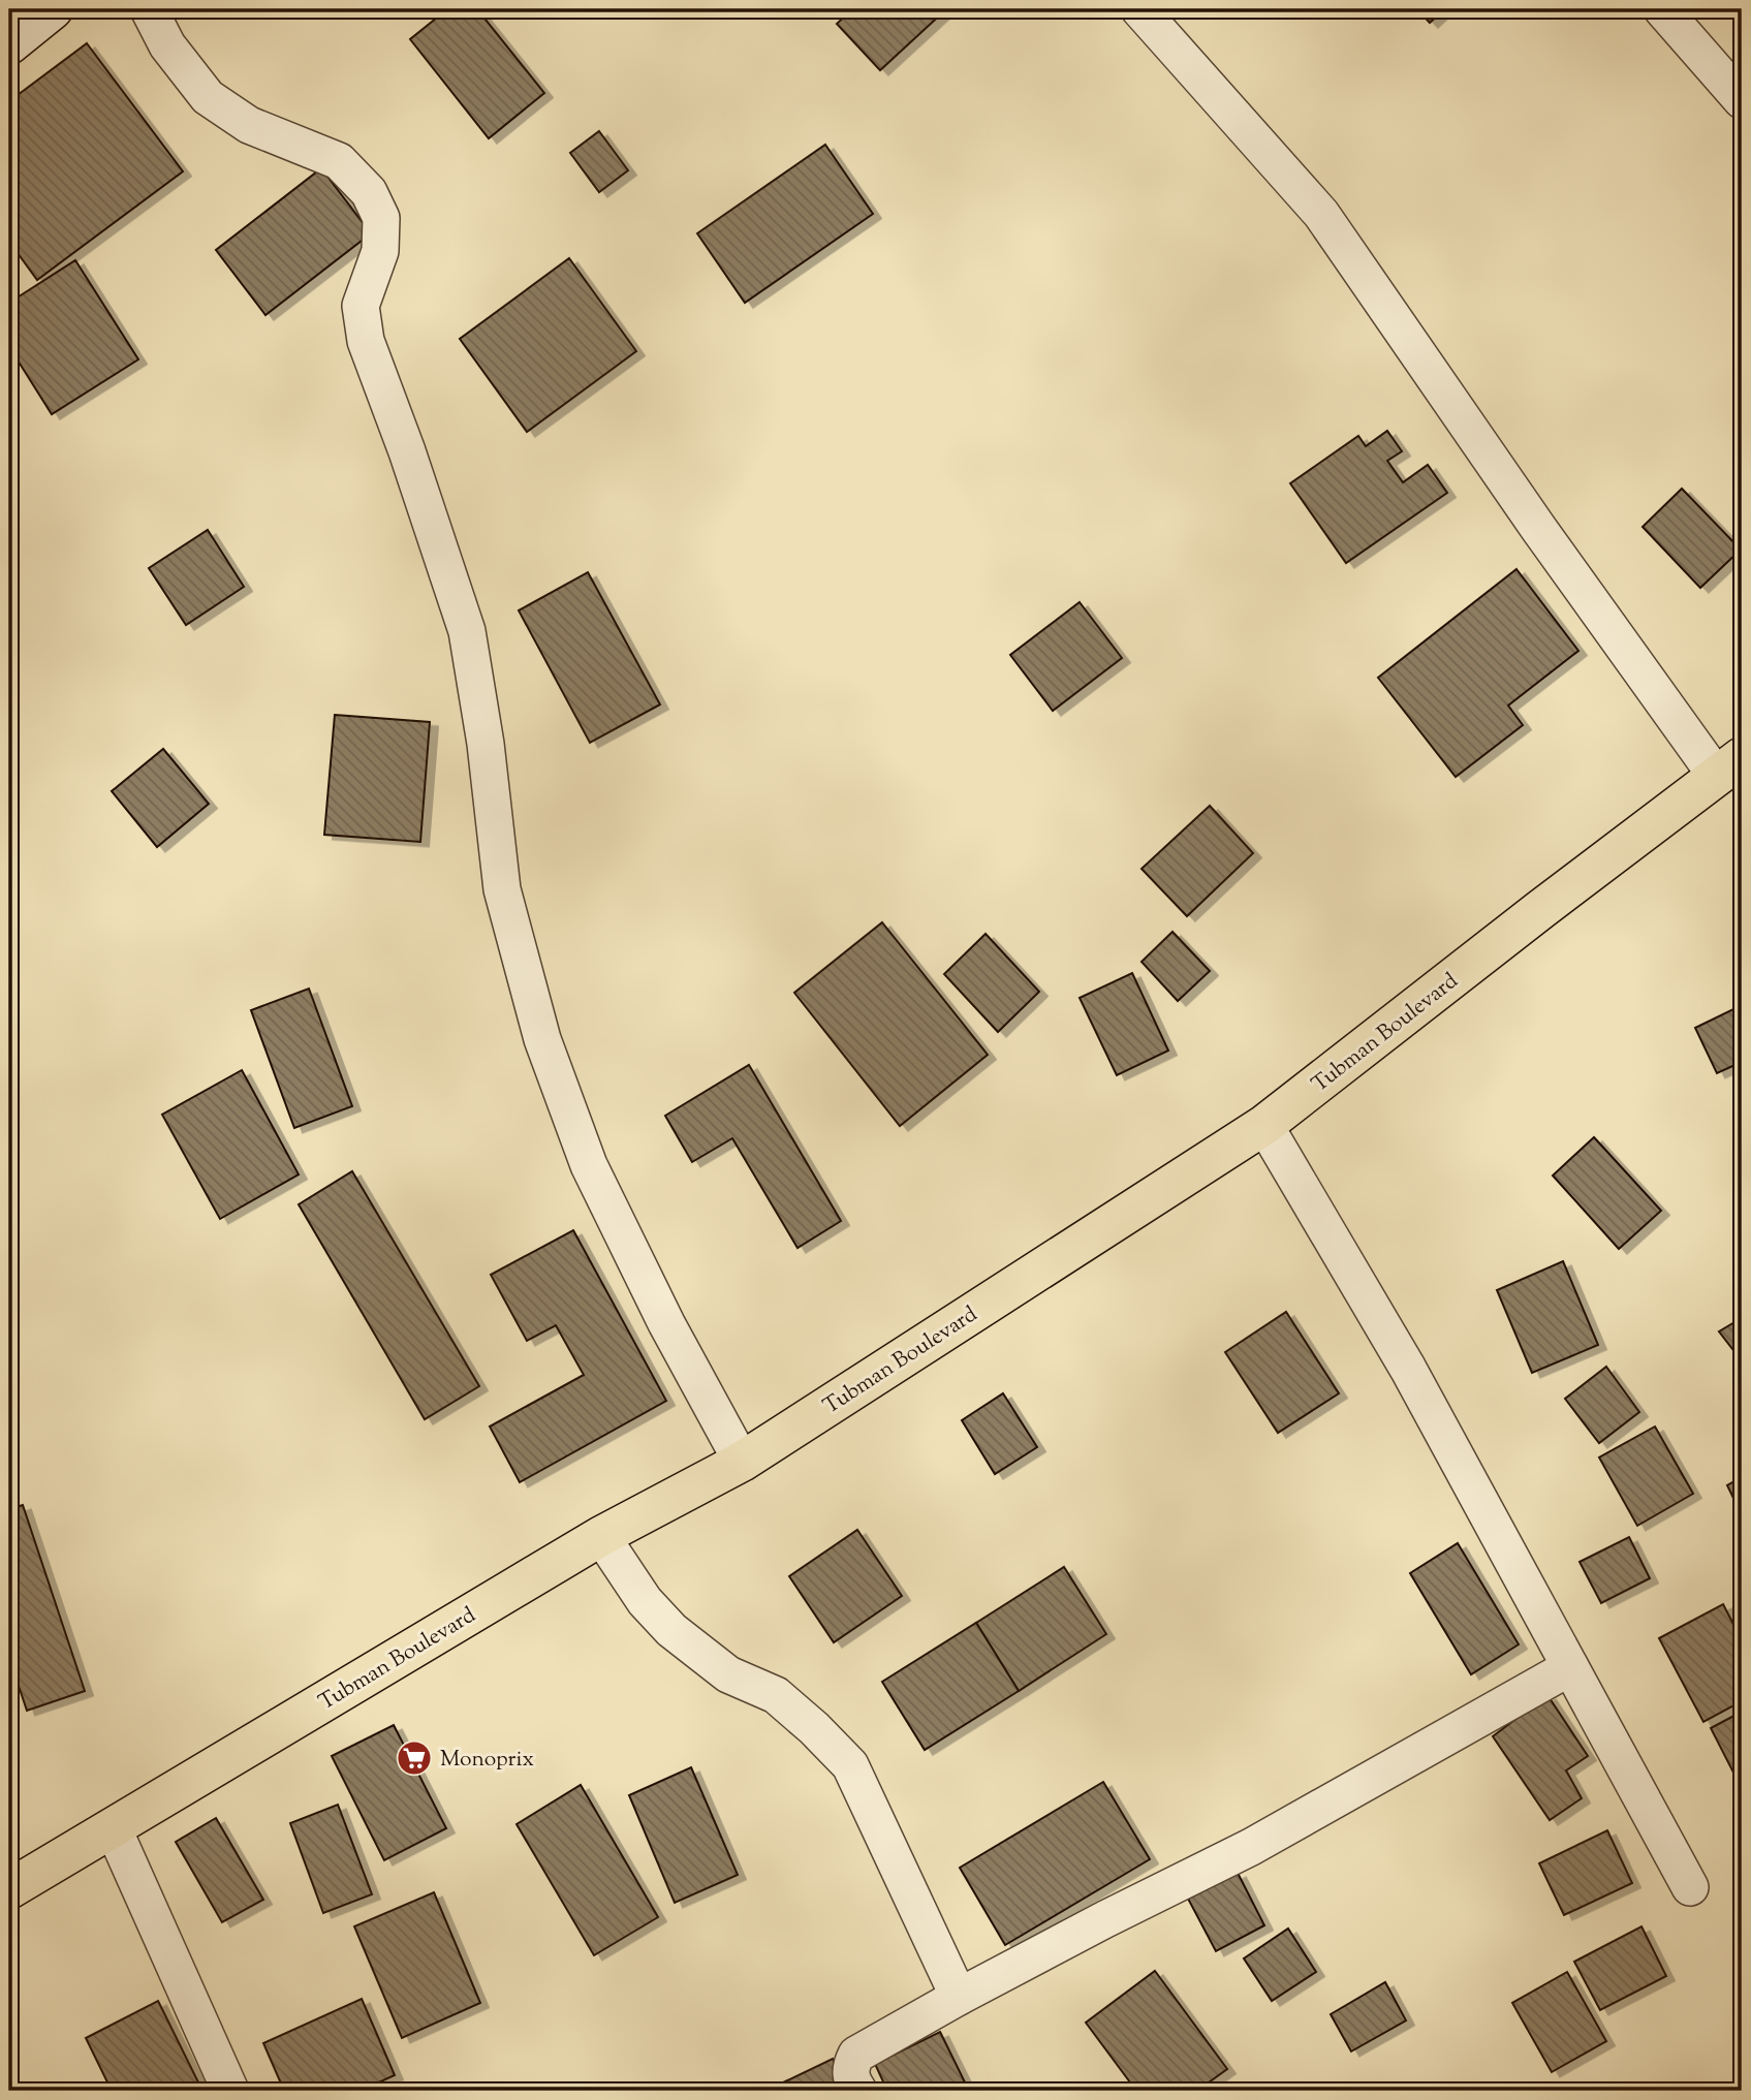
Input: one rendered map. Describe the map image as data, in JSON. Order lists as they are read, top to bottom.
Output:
{
  "streets": {
    "highway": ["Tubman Boulevard"]
  },
  "places": {
    "supermarket": ["Monoprix"]
  }
}
